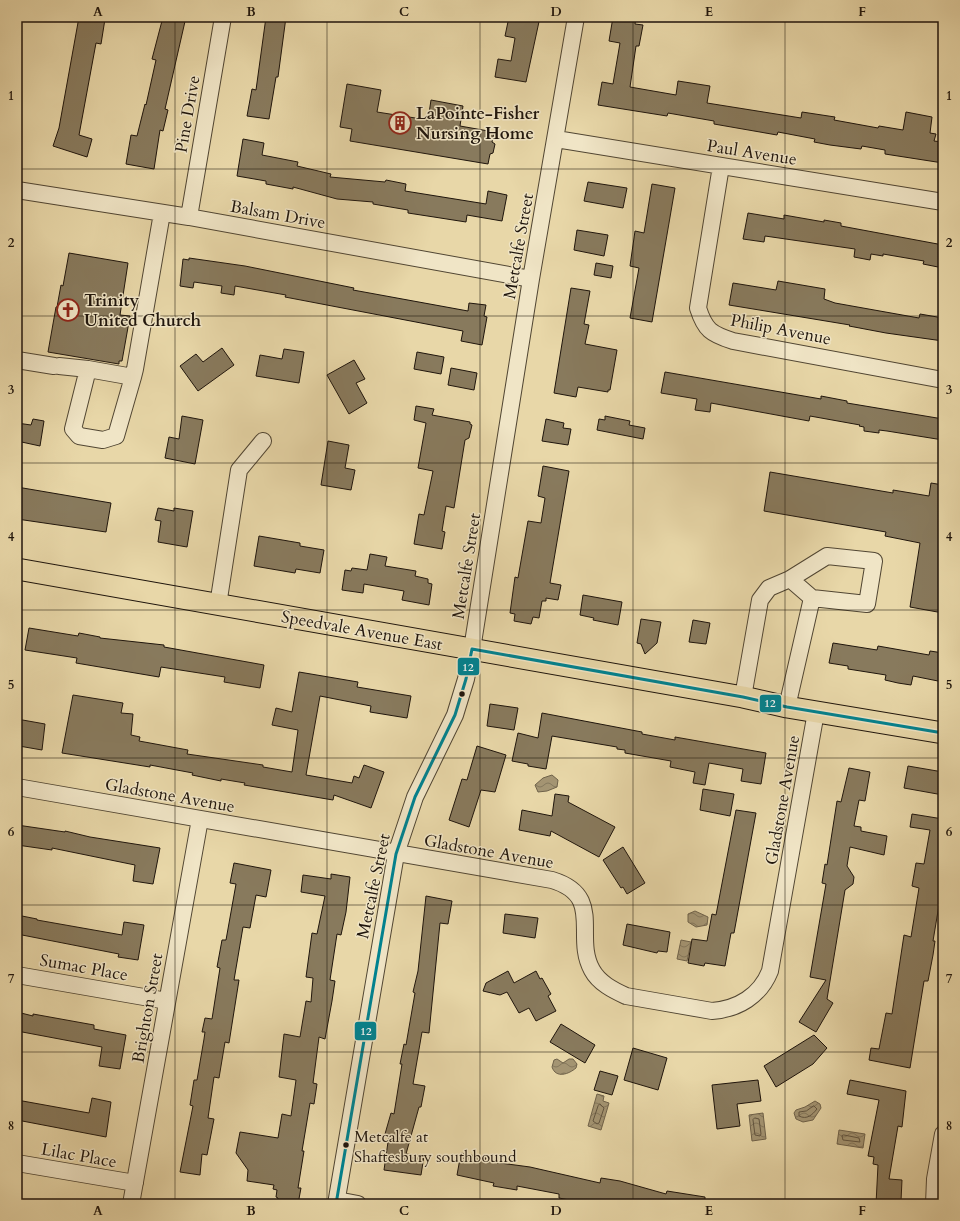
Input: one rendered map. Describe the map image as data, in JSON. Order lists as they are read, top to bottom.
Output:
{
  "streets": {
    "main road": ["Speedvale Avenue East"],
    "street": [
      "Pine Drive",
      "Paul Avenue",
      "Balsam Drive",
      "Metcalfe Street",
      "Philip Avenue",
      "Gladstone Avenue",
      "Sumac Place",
      "Brighton Street",
      "Lilac Place"
    ]
  },
  "crossings": [
    ["Pine Drive", "Balsam Drive"],
    ["Paul Avenue", "Metcalfe Street"],
    ["Paul Avenue", "Philip Avenue"],
    ["Balsam Drive", "Metcalfe Street"],
    ["Metcalfe Street", "Speedvale Avenue East"],
    ["Metcalfe Street", "Gladstone Avenue"],
    ["Speedvale Avenue East", "Gladstone Avenue"],
    ["Gladstone Avenue", "Brighton Street"],
    ["Sumac Place", "Brighton Street"],
    ["Brighton Street", "Lilac Place"]
  ],
  "places": {
    "building": ["LaPointe-Fisher Nursing Home"],
    "church": ["Trinity United Church"],
    "other": ["Metcalfe at Shaftesbury southbound"]
  },
  "lines": ["transit line 12"],
  "grid": {
    "columns": [
      "A",
      "B",
      "C",
      "D",
      "E",
      "F"
    ],
    "rows": [
      "1",
      "2",
      "3",
      "4",
      "5",
      "6",
      "7",
      "8"
    ]
  }
}
